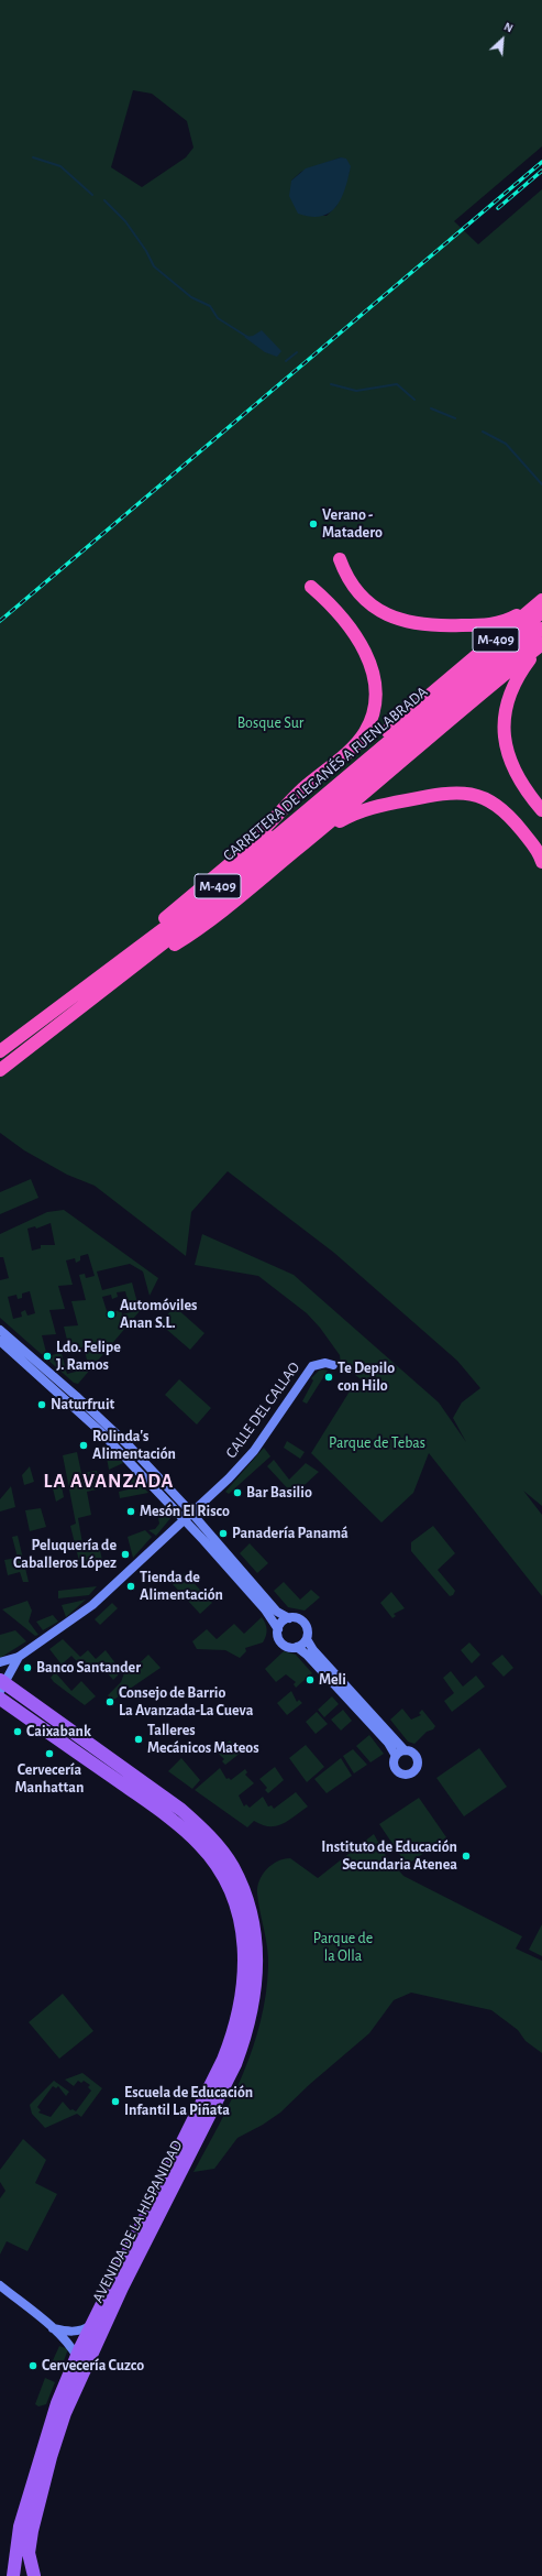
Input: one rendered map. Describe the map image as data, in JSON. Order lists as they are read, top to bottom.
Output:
{
  "streets": {
    "highway": ["M-409", "CARRETERA DE LEGANÉS A FUENLABRADA"],
    "main road": ["CALLE DEL CALLAO", "AVENIDA DE LA HISPANIDAD"]
  },
  "crossings": [
    ["M-409", "CARRETERA DE LEGANÉS A FUENLABRADA"],
    ["CALLE DEL CALLAO", "AVENIDA DE LA HISPANIDAD"]
  ],
  "districts": ["LA AVANZADA"],
  "parks": ["Bosque Sur", "Parque de Tebas", "Parque de la Olla"],
  "places": [
    "Verano - Matadero",
    "Automóviles Anan S.L.",
    "Ldo. Felipe J. Ramos",
    "Te Depilo con Hilo",
    "Naturfruit",
    "Rolinda's Alimentación",
    "Bar Basilio",
    "Mesón El Risco",
    "Panadería Panamá",
    "Peluquería de Caballeros López",
    "Tienda de Alimentación",
    "Banco Santander",
    "Meli",
    "Consejo de Barrio La Avanzada-La Cueva",
    "Caixabank",
    "Talleres Mecánicos Mateos",
    "Cervecería Manhattan",
    "Instituto de Educación Secundaria Atenea",
    "Escuela de Educación Infantil La Piñata",
    "Cervecería Cuzco"
  ],
  "north": "top right"
}
